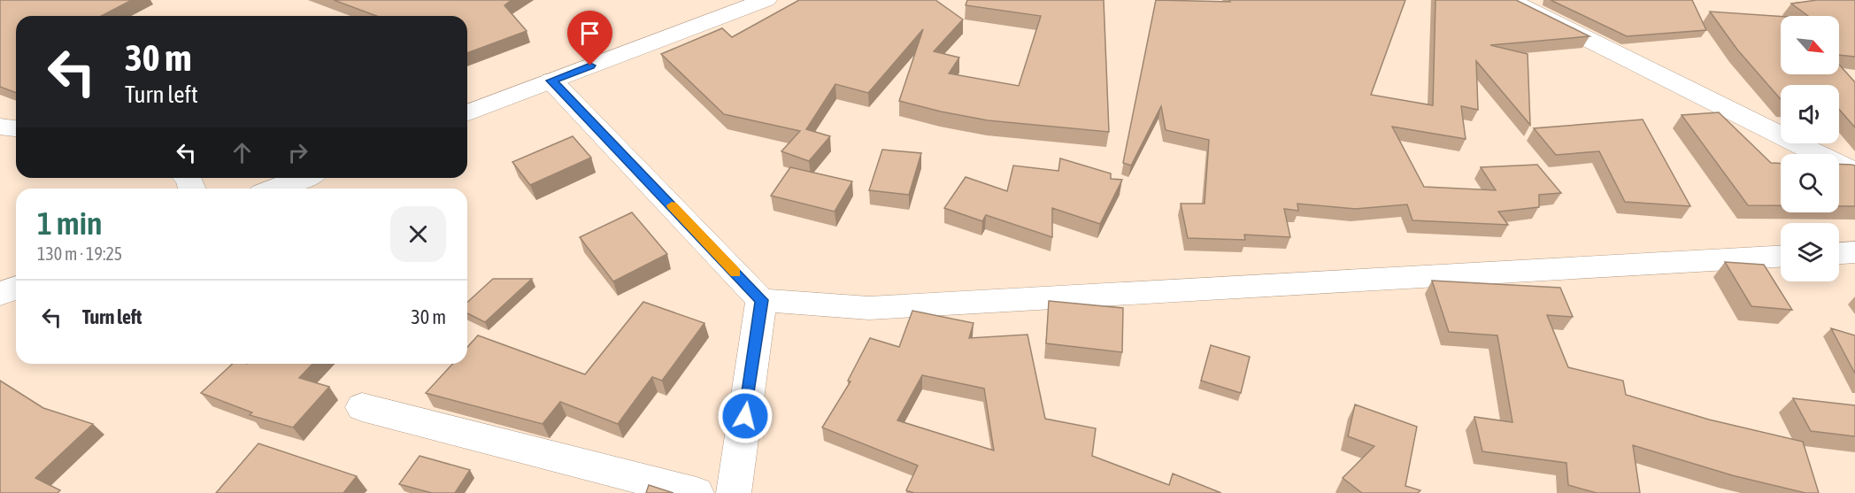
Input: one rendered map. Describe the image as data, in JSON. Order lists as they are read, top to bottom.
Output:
{
  "north": "bottom right",
  "page": {
    "turn": ["30 m", "Turn left"],
    "heading": ["1 min", "130 m · 19:25"],
    "list": [
      {
        "name": "Turn left",
        "value": "30 m"
      }
    ]
  }
}
